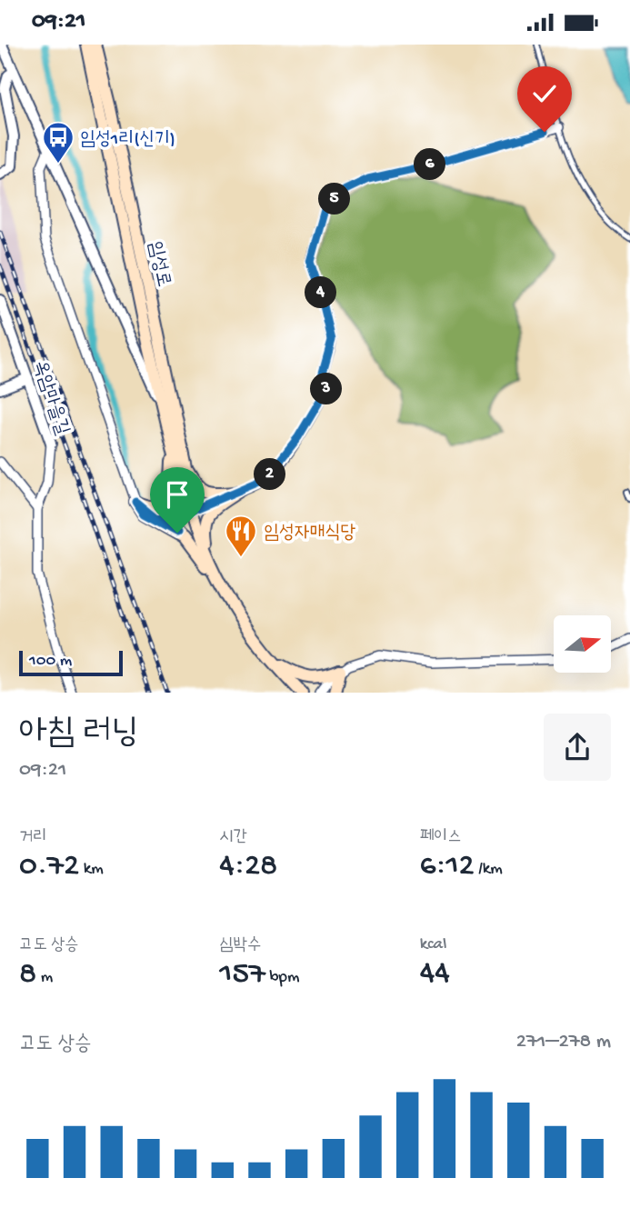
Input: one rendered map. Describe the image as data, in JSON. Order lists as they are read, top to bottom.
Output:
{
  "streets": {
    "main road": ["임성로"],
    "street": ["옥암마을길"]
  },
  "places": {
    "bus stop": ["임성1리(신기)"],
    "restaurant": ["임성자매식당"]
  },
  "scale_bar": "100 m",
  "north": "right",
  "page": {
    "status": "09:21",
    "pins": [
      "6",
      "5",
      "4",
      "3",
      "2"
    ],
    "scale": "100 m",
    "heading": ["아침 러닝", "09:21"],
    "stats": [
      ["거리", "0.72 km"],
      ["시간", "4:28"],
      ["페이스", "6:12 /km"],
      ["고도 상승", "8 m"],
      ["심박수", "157 bpm"],
      ["kcal", "44"]
    ],
    "chart": ["고도 상승", "271–278 m"]
  }
}
